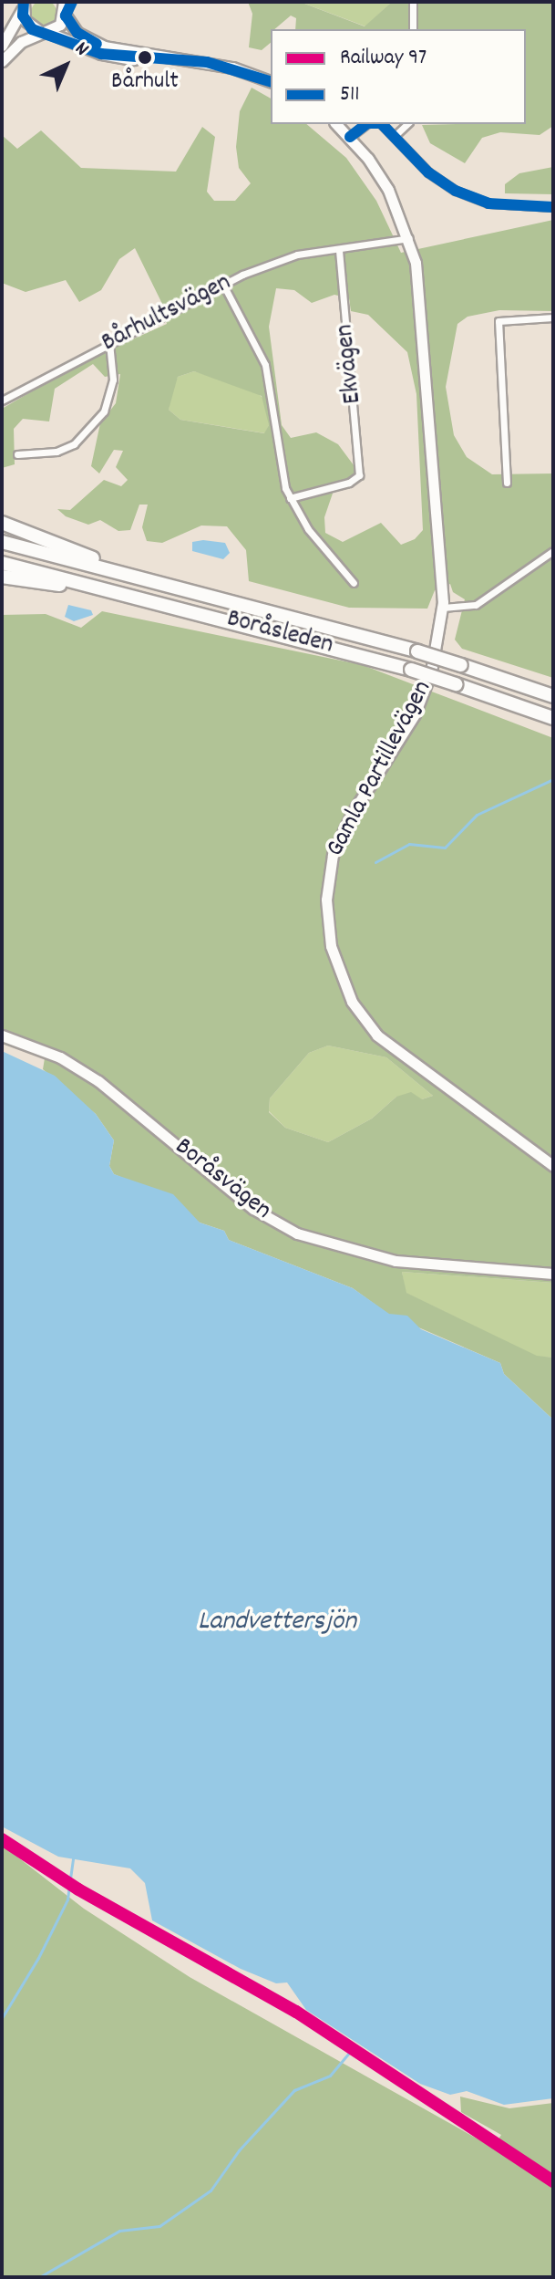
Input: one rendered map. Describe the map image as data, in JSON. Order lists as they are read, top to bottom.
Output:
{
  "streets": {
    "highway": ["Boråsleden"],
    "street": [
      "Bårhultsvägen",
      "Ekvägen",
      "Gamla Partillevägen",
      "Boråsvägen"
    ]
  },
  "crossings": [
    ["Bårhultsvägen", "Ekvägen"]
  ],
  "water": ["Landvettersjön"],
  "places": ["Bårhult"],
  "lines": ["transit line 511", "rail line 97"],
  "legend": ["Railway 97", "511"],
  "north": "top right"
}
